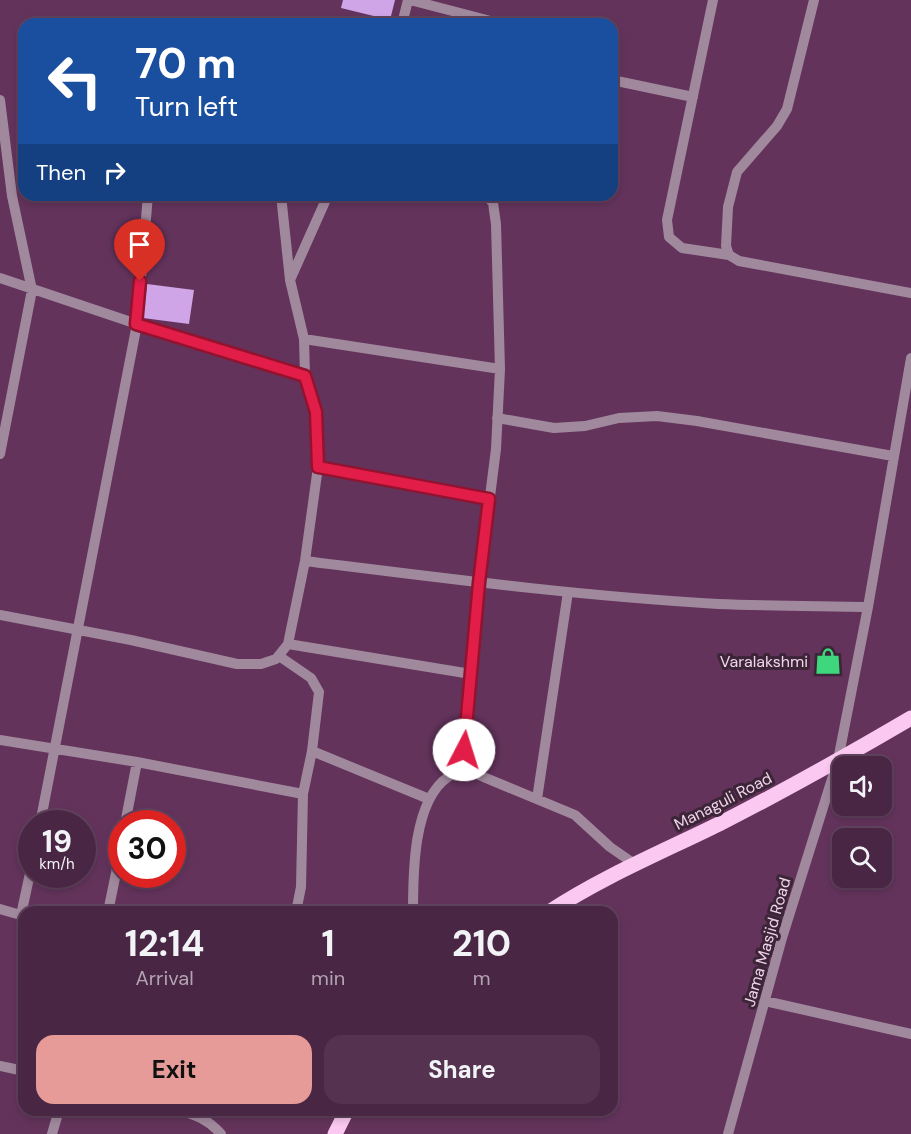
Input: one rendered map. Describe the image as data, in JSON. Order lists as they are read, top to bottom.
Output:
{
  "streets": {
    "main road": ["Managuli Road"],
    "street": ["Jama Masjid Road"]
  },
  "places": {
    "shop": ["Varalakshmi"]
  },
  "page": {
    "turn": ["70 m", "Turn left"],
    "then": "Then",
    "speed": "19 km/h",
    "limit": "30",
    "eta": [
      "12:14",
      "Arrival",
      "1",
      "min",
      "210",
      "m"
    ],
    "buttons": ["Exit", "Share"]
  }
}
